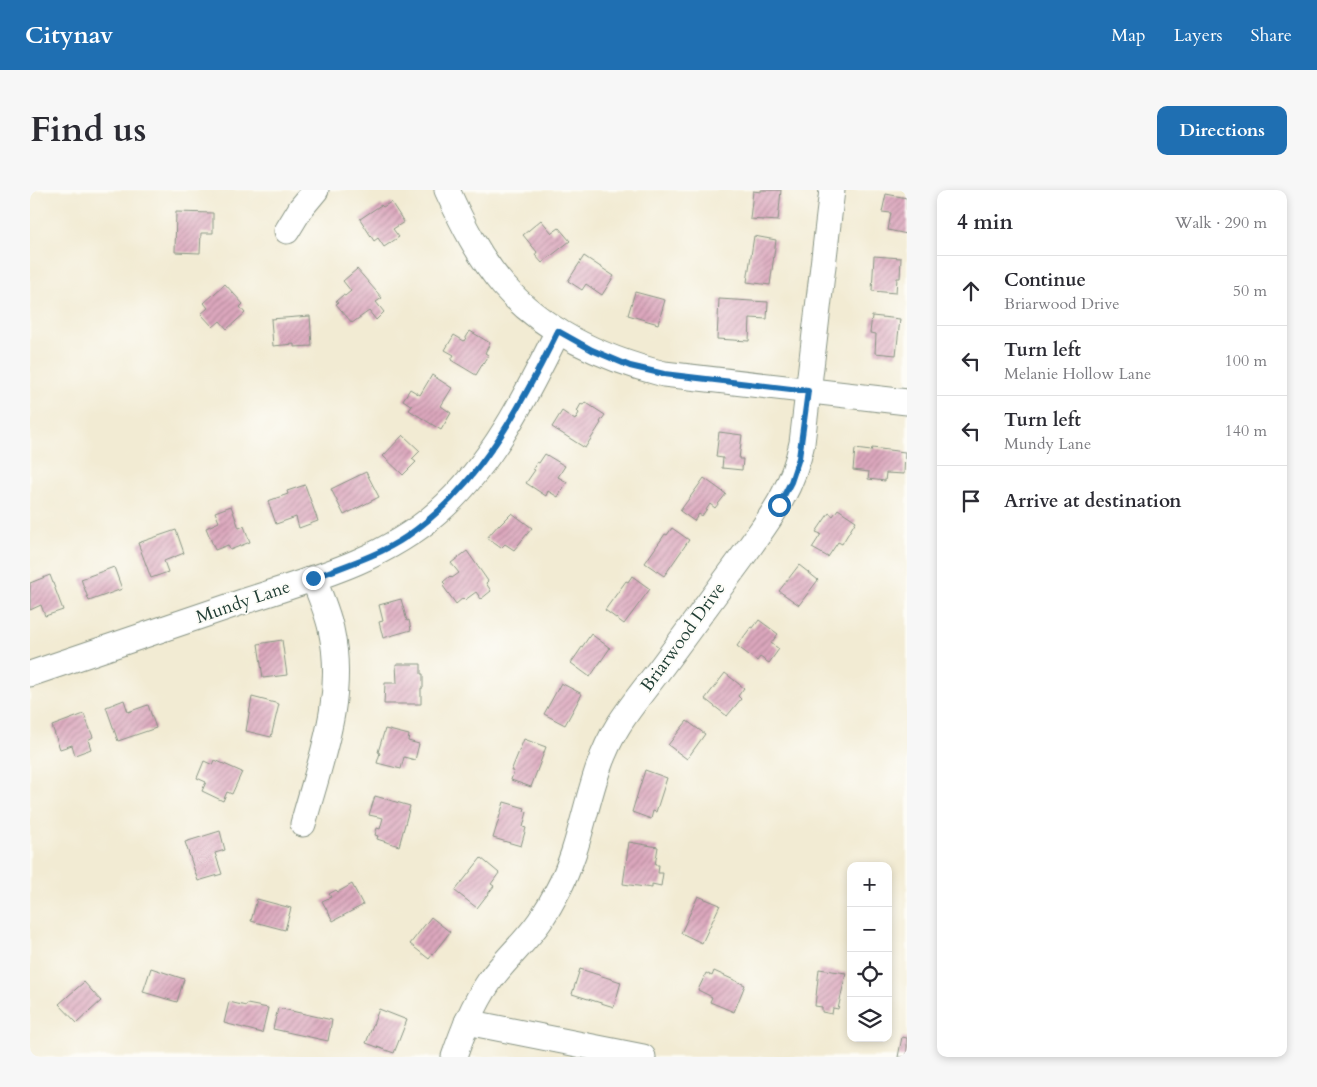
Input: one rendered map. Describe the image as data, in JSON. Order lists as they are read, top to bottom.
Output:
{
  "streets": {
    "street": ["Mundy Lane", "Briarwood Drive"]
  },
  "page": {
    "header": "Citynav",
    "nav": ["Map", "Layers", "Share"],
    "title": "Find us",
    "buttons": "Directions",
    "heading": ["4 min", "Walk · 290 m"],
    "list": [
      ["Continue", "Briarwood Drive", "50 m"],
      ["Turn left", "Melanie Hollow Lane", "100 m"],
      ["Turn left", "Mundy Lane", "140 m"],
      "Arrive at destination"
    ],
    "map_buttons": ["+", "−"]
  }
}
